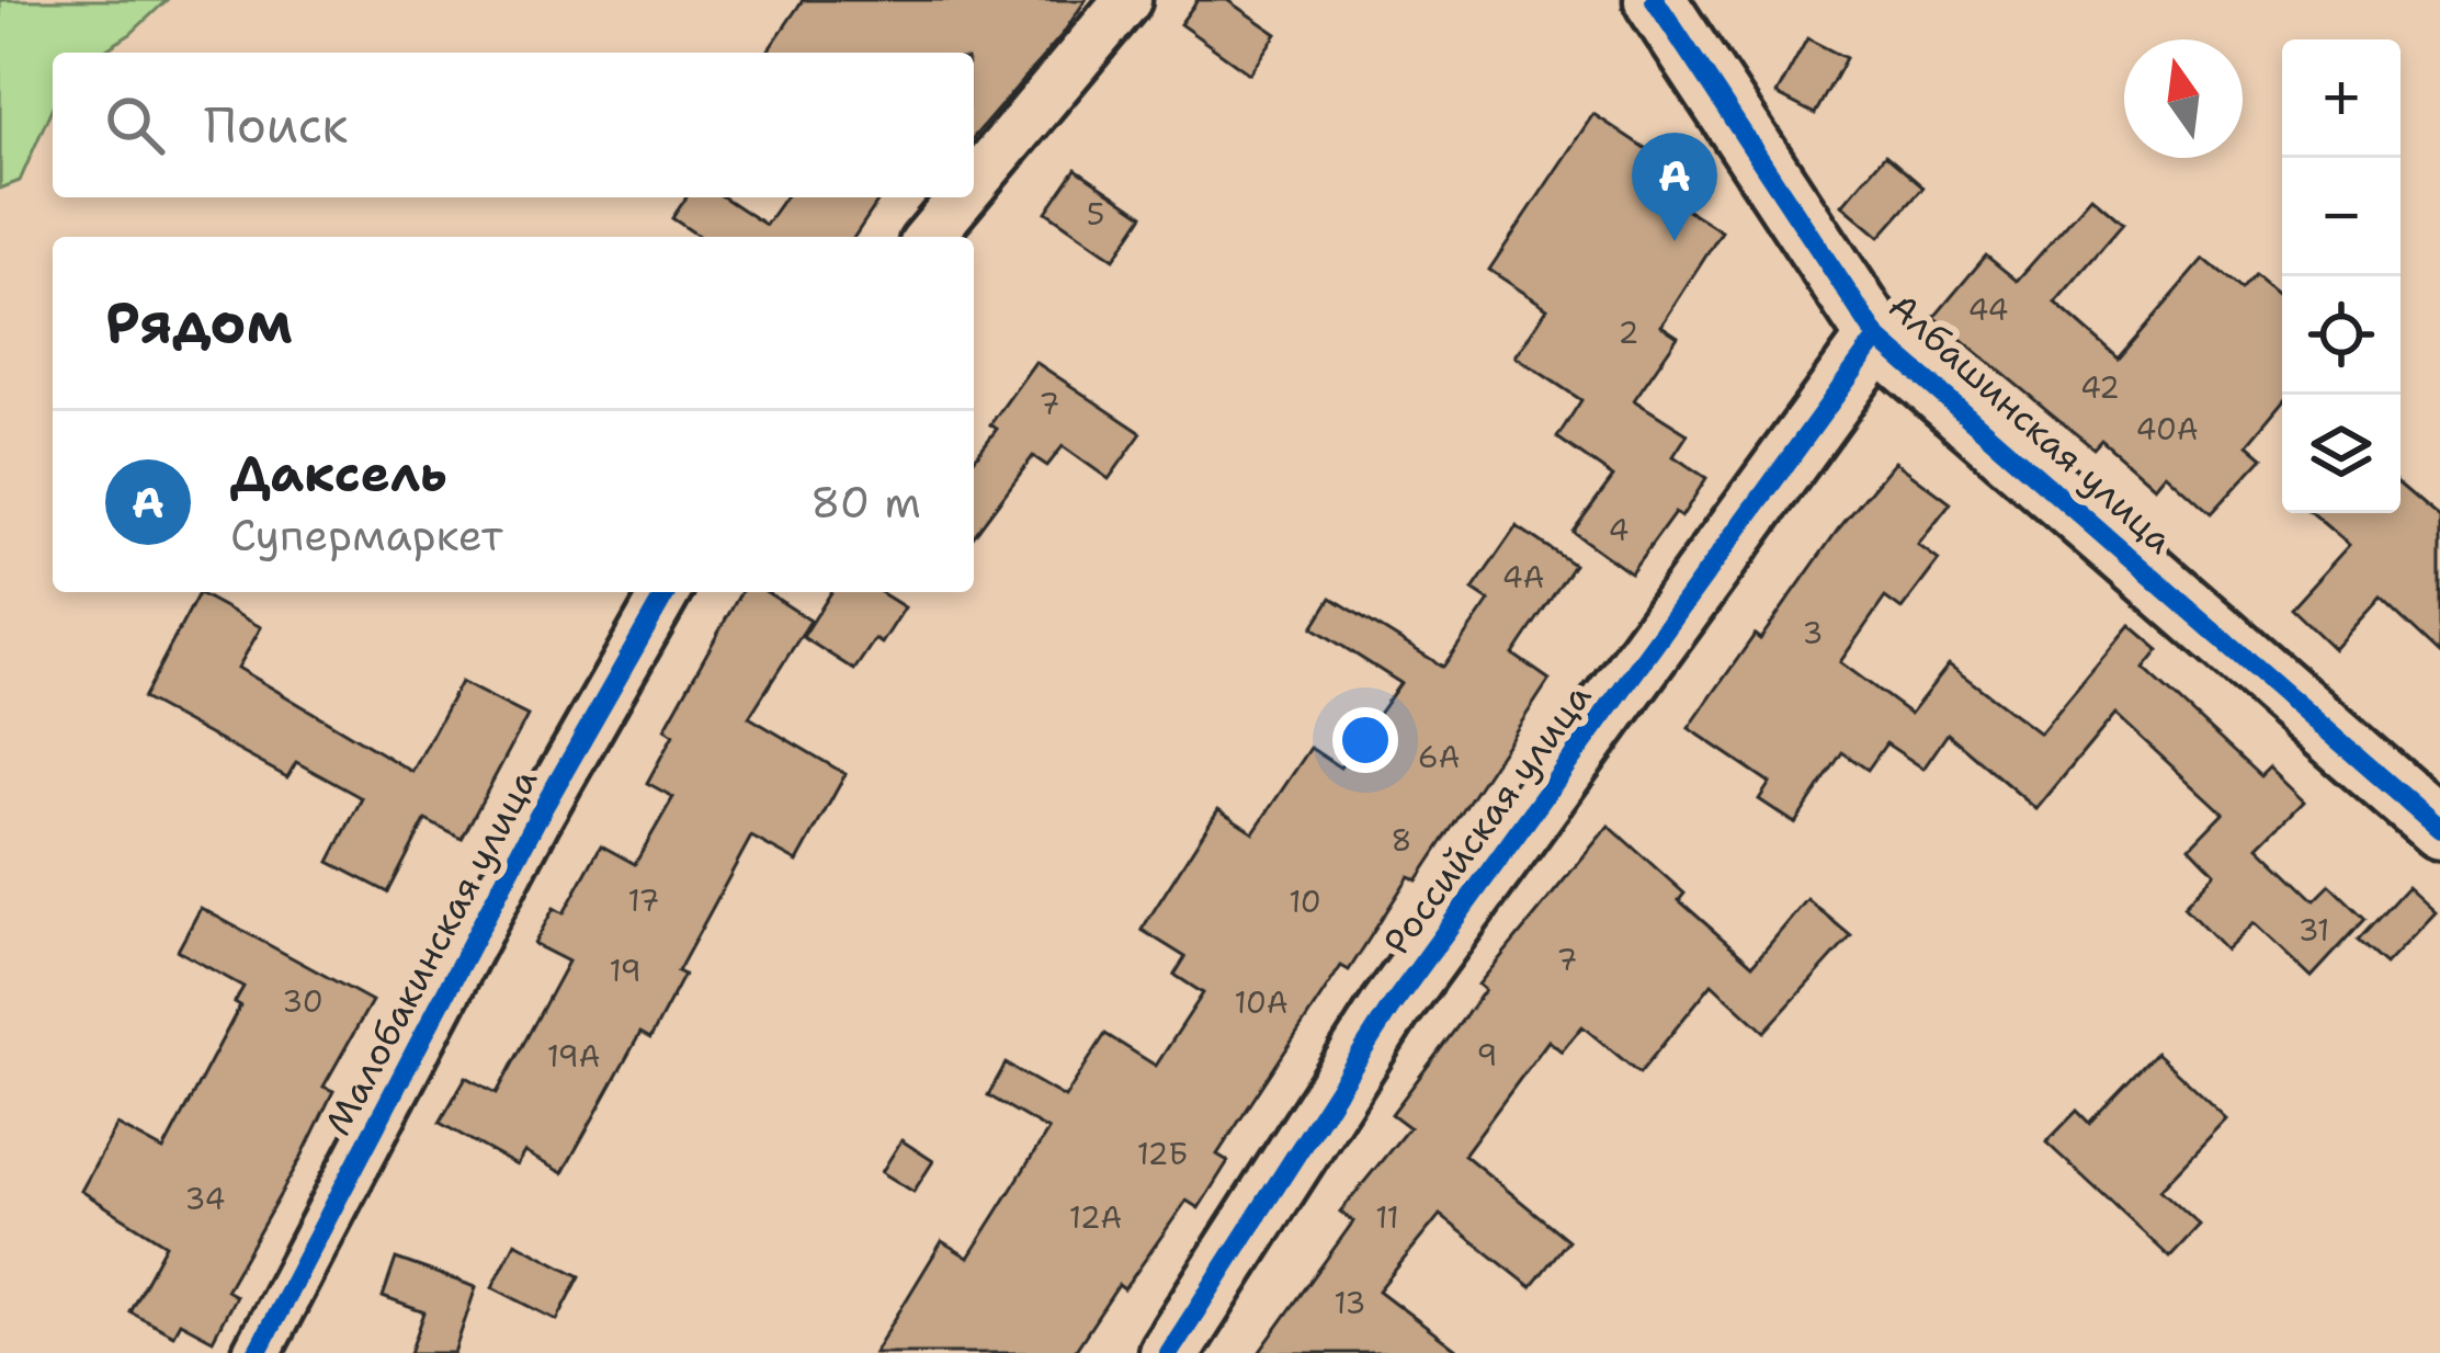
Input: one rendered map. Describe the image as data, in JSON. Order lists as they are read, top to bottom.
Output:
{
  "streets": {
    "street": ["Албашинская улица", "Российская улица", "Малобакинская улица"]
  },
  "crossings": [
    ["Албашинская улица", "Российская улица"]
  ],
  "house_numbers": [
    "5",
    "44",
    "2",
    "42",
    "7",
    "40А",
    "4",
    "4А",
    "3",
    "6А",
    "8",
    "17",
    "10",
    "31",
    "7",
    "19",
    "30",
    "10А",
    "9",
    "19А",
    "12Б",
    "34",
    "12А",
    "11",
    "13"
  ],
  "north": "top",
  "page": {
    "map_buttons": ["+", "−"],
    "search": "Поиск",
    "pins": "A",
    "heading": "Рядом",
    "list": [
      {
        "mark": "A",
        "name": "Даксель",
        "note": "Супермаркет",
        "value": "80 m"
      }
    ]
  }
}
